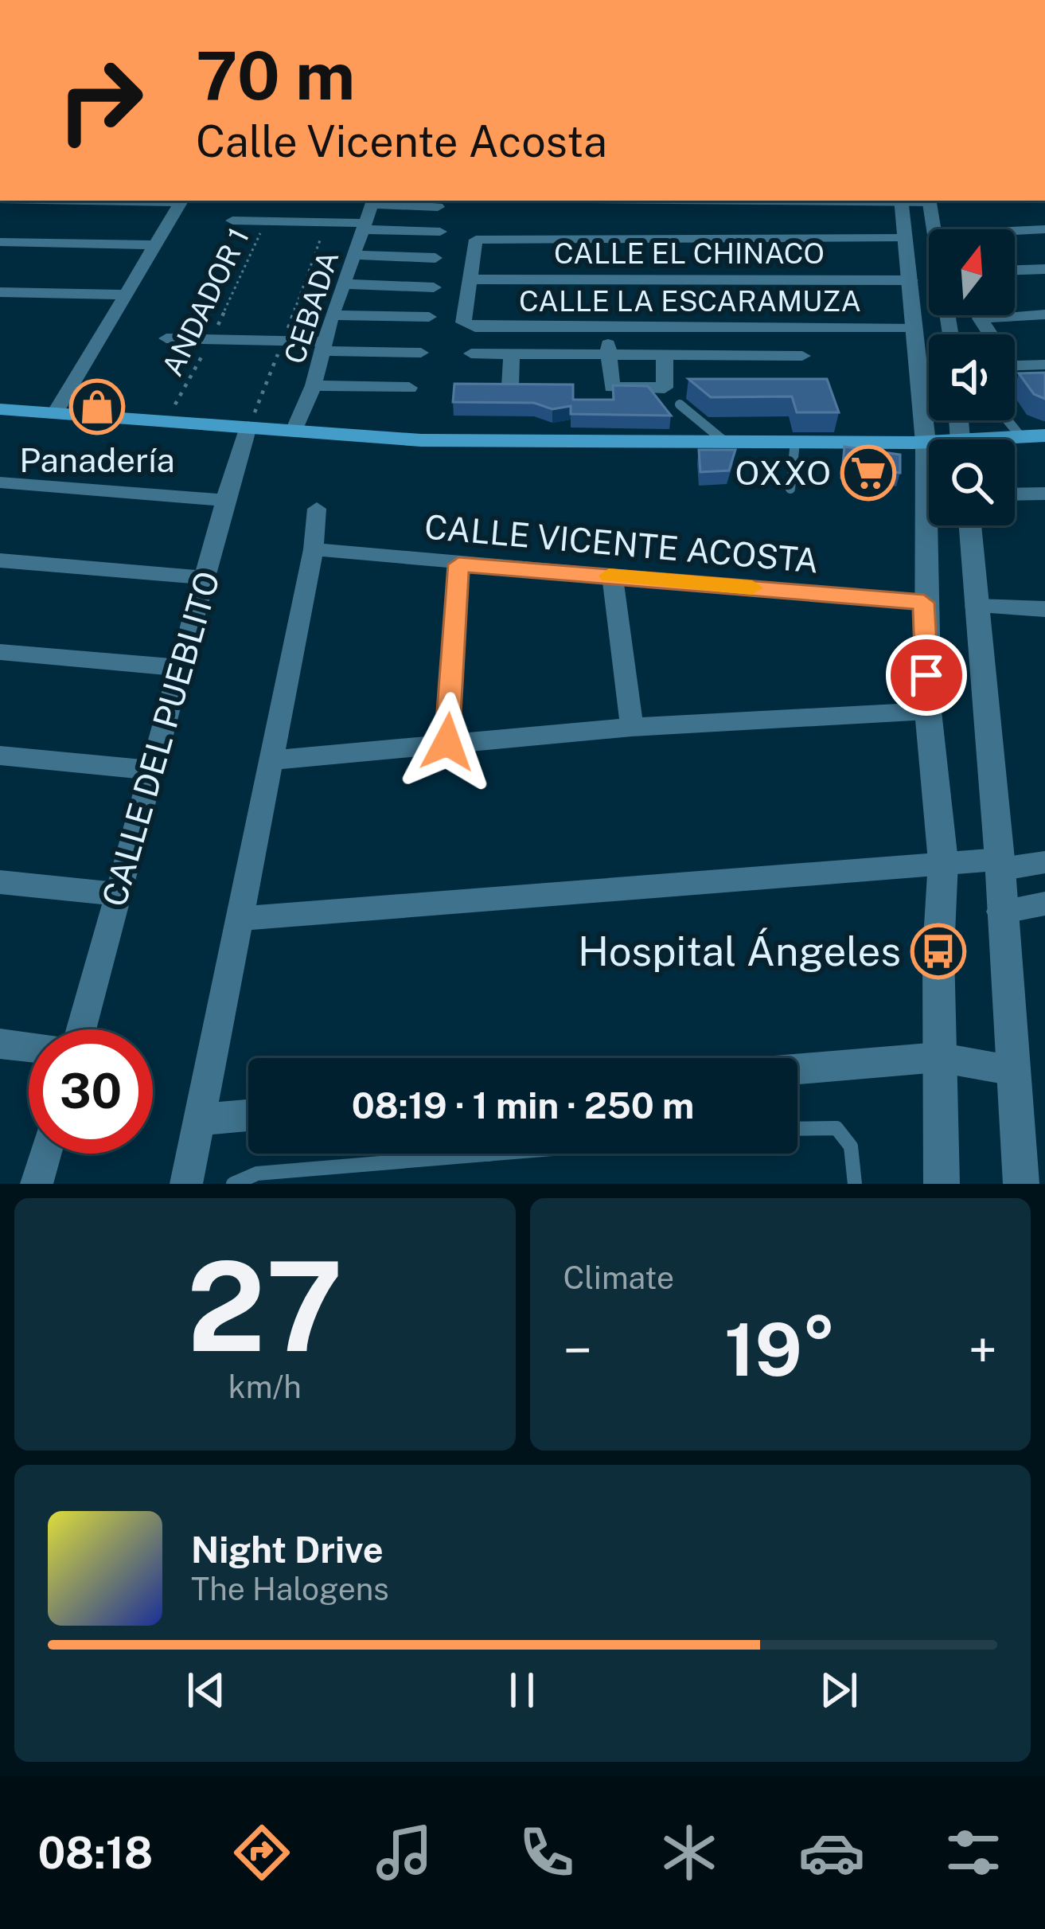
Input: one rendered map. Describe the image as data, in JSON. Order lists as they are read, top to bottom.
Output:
{
  "streets": {
    "street": [
      "CALLE EL CHINACO",
      "CALLE LA ESCARAMUZA",
      "CEBADA",
      "CALLE VICENTE ACOSTA",
      "CALLE DEL PUEBLITO"
    ],
    "path": ["ANDADOR 1"]
  },
  "crossings": [
    ["CALLE EL CHINACO", "CALLE LA ESCARAMUZA"]
  ],
  "places": {
    "shop": ["Panadería"],
    "supermarket": ["OXXO"],
    "bus stop": ["Hospital Ángeles"]
  },
  "north": "top",
  "page": {
    "turn": ["70 m", "Calle Vicente Acosta"],
    "limit": "30",
    "trip": "08:19 · 1 min · 250 m",
    "tile": [
      ["27", "km/h"],
      "Climate"
    ],
    "heat": ["−", "19°", "+"],
    "song": ["Night Drive", "The Halogens"],
    "tabs": "08:18"
  }
}
